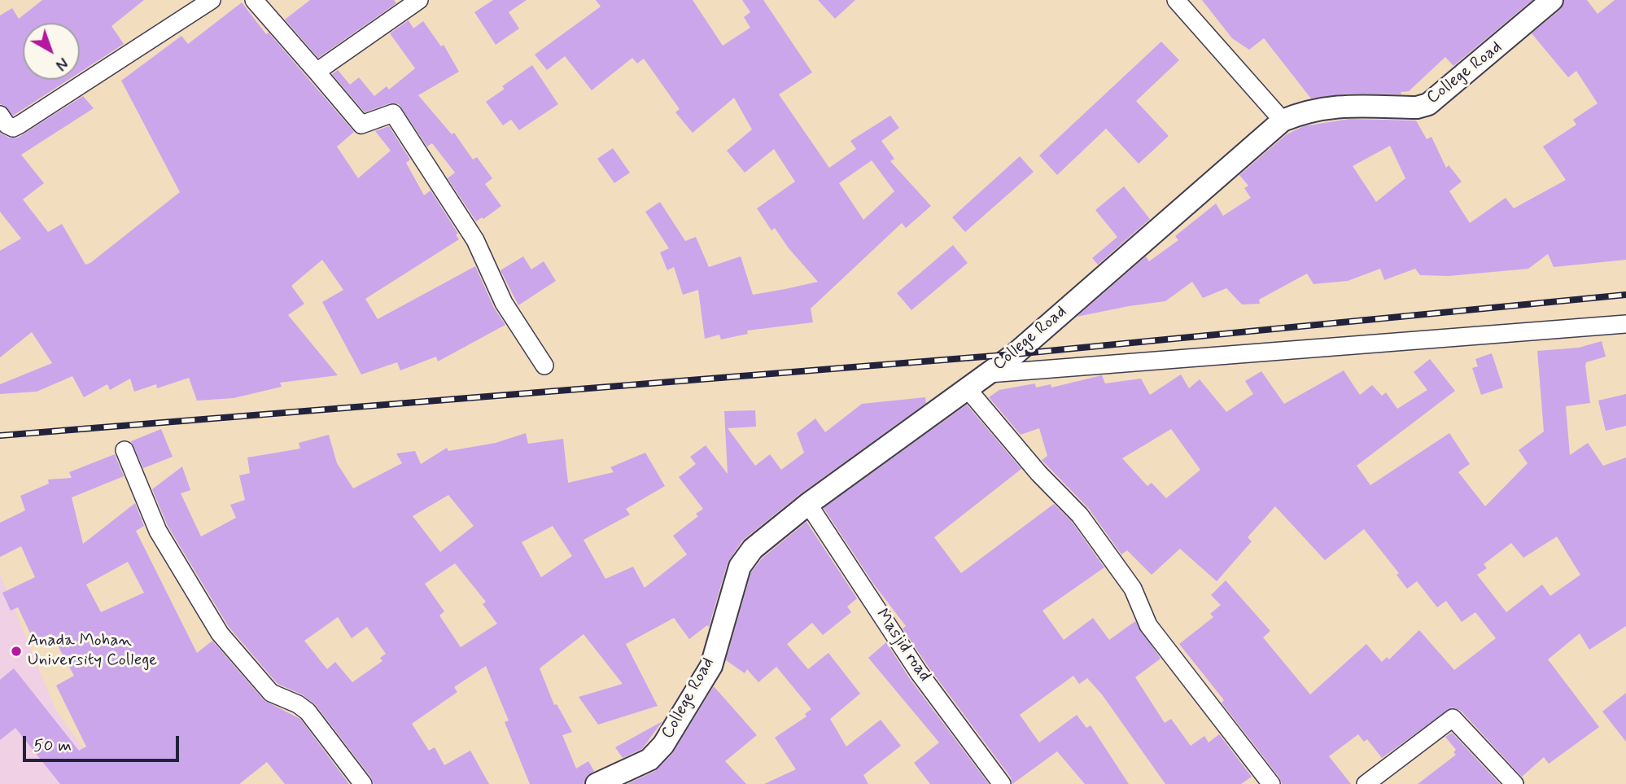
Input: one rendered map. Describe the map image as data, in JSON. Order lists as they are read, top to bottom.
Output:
{
  "streets": {
    "street": ["College Road", "Masjid road"]
  },
  "crossings": [
    ["College Road", "Masjid road"]
  ],
  "places": ["Anada Mohan University College"],
  "scale_bar": "50 m",
  "north": "bottom right"
}
